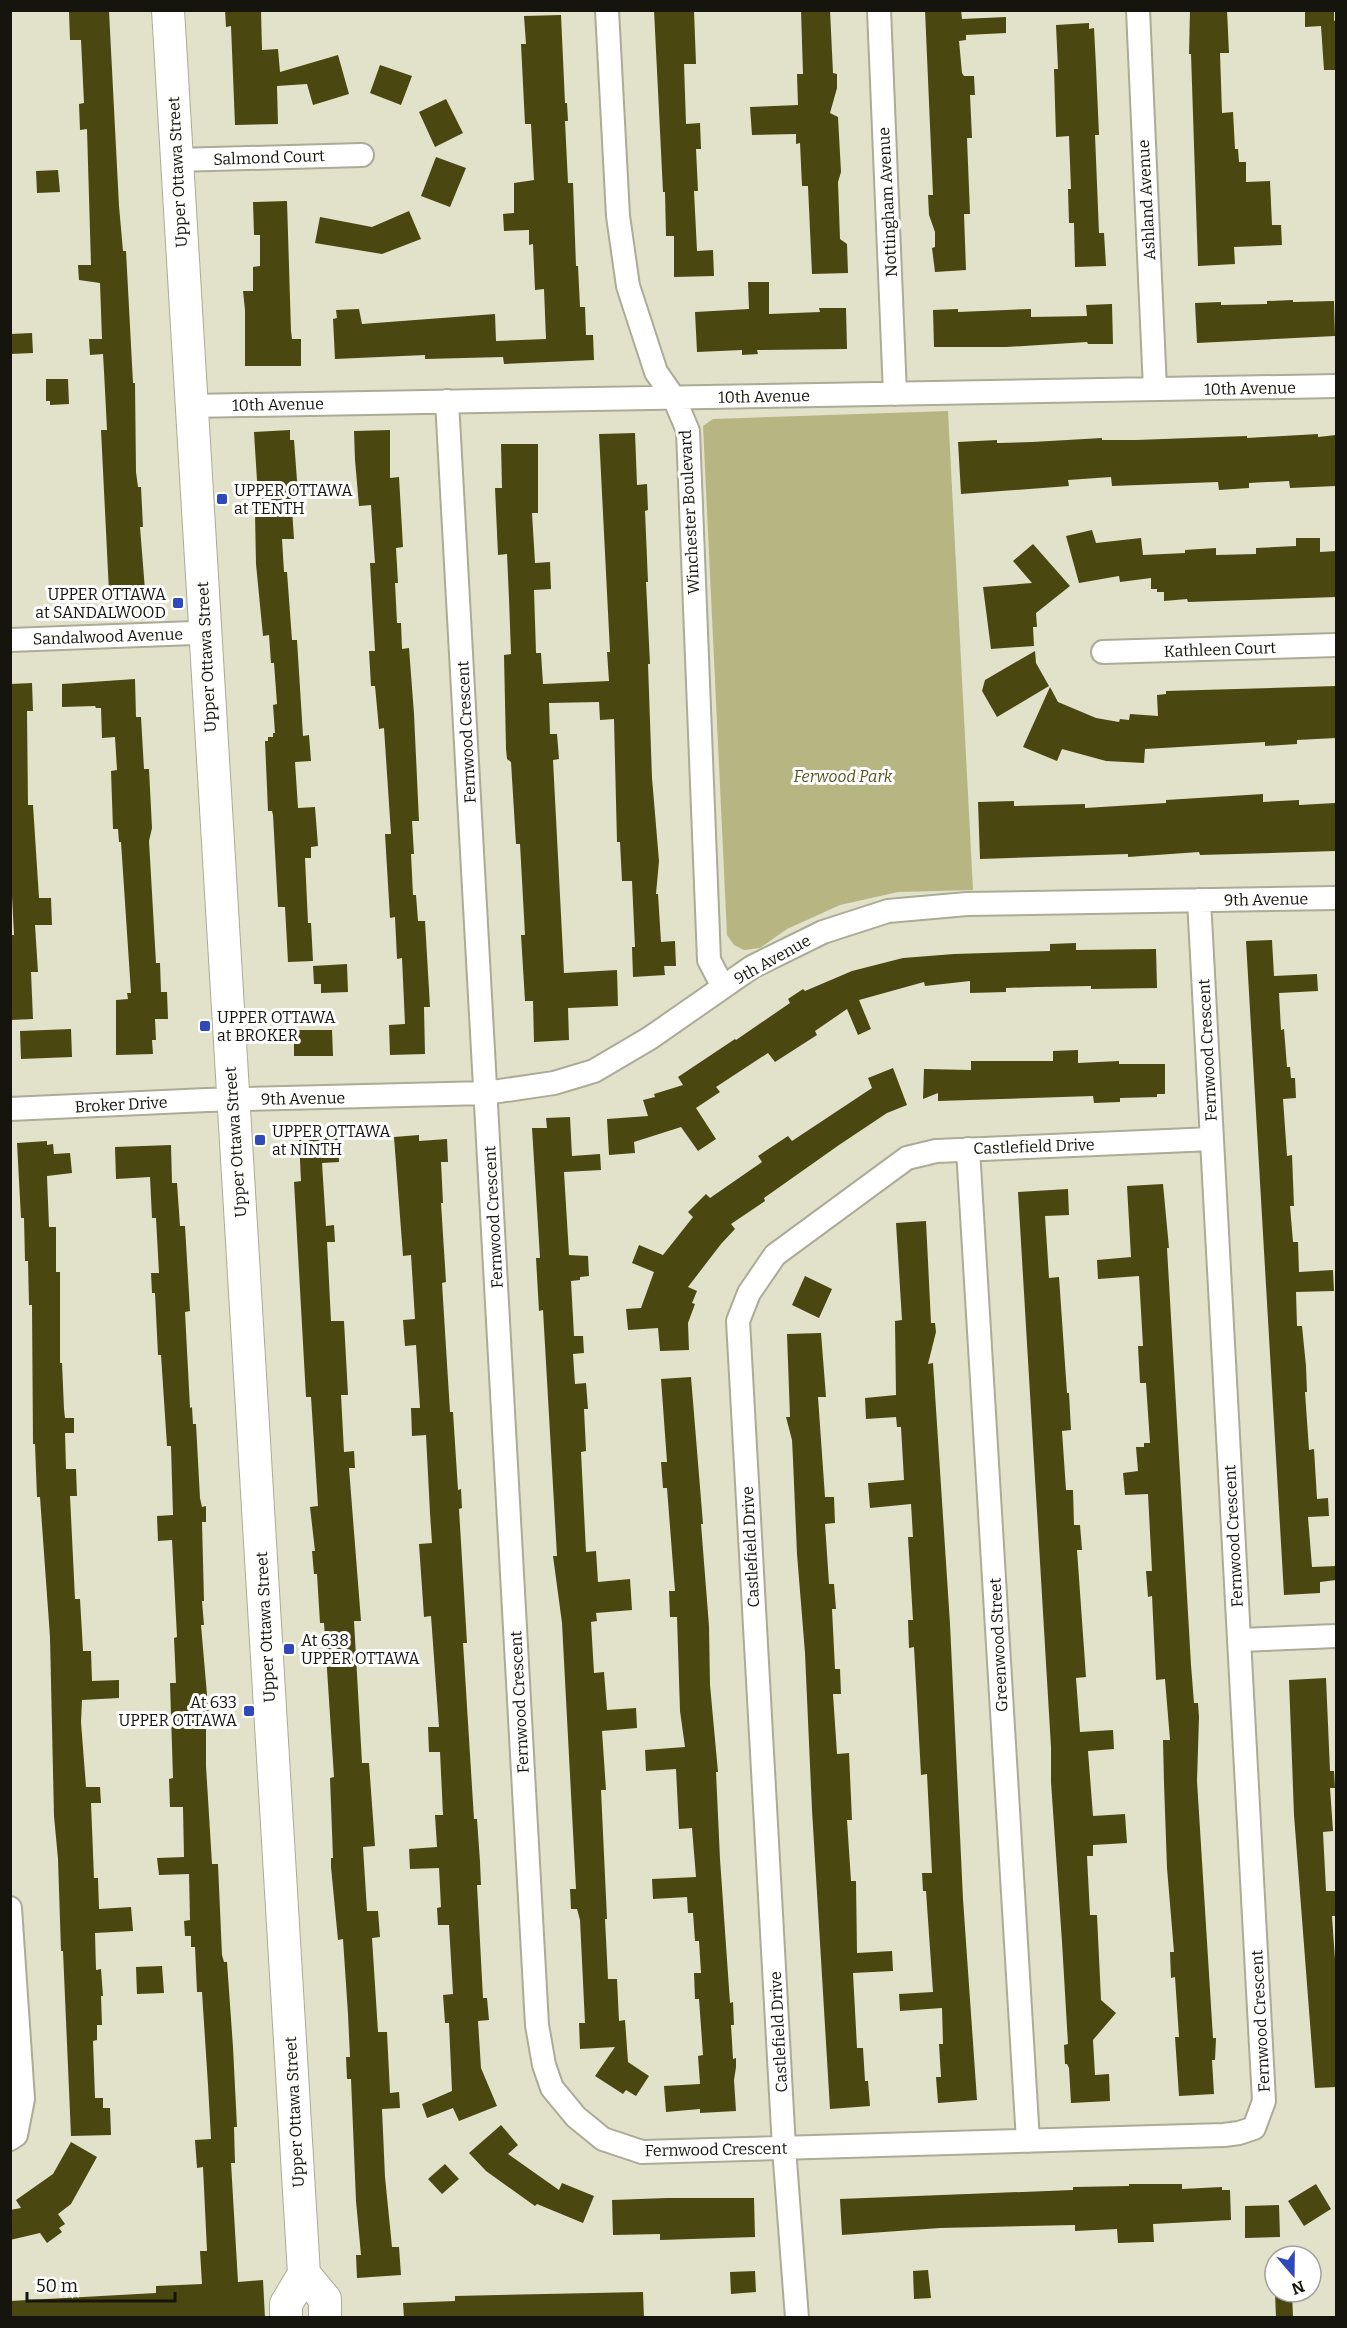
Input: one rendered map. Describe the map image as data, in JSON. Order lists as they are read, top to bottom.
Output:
{
  "streets": {
    "main road": ["Upper Ottawa Street"],
    "street": [
      "Salmond Court",
      "Ashland Avenue",
      "Nottingham Avenue",
      "10th Avenue",
      "Winchester Boulevard",
      "Sandalwood Avenue",
      "Kathleen Court",
      "Fernwood Crescent",
      "9th Avenue",
      "Broker Drive",
      "Castlefield Drive",
      "Greenwood Street"
    ]
  },
  "crossings": [
    ["Salmond Court", "Upper Ottawa Street"],
    ["Upper Ottawa Street", "10th Avenue"],
    ["Upper Ottawa Street", "Sandalwood Avenue"],
    ["Upper Ottawa Street", "9th Avenue"],
    ["Upper Ottawa Street", "Broker Drive"],
    ["Ashland Avenue", "10th Avenue"],
    ["Nottingham Avenue", "10th Avenue"],
    ["10th Avenue", "Winchester Boulevard"],
    ["10th Avenue", "Fernwood Crescent"],
    ["Winchester Boulevard", "9th Avenue"],
    ["Fernwood Crescent", "9th Avenue"],
    ["Fernwood Crescent", "Castlefield Drive"],
    ["Fernwood Crescent", "Greenwood Street"],
    ["9th Avenue", "Broker Drive"],
    ["Castlefield Drive", "Greenwood Street"]
  ],
  "parks": ["Ferwood Park"],
  "places": {
    "transit": [
      "UPPER OTTAWA at TENTH",
      "UPPER OTTAWA at SANDALWOOD",
      "UPPER OTTAWA at BROKER",
      "UPPER OTTAWA at NINTH",
      "At 638 UPPER OTTAWA",
      "At 633 UPPER OTTAWA"
    ]
  },
  "scale_bar": "50 m",
  "north": "bottom"
}
